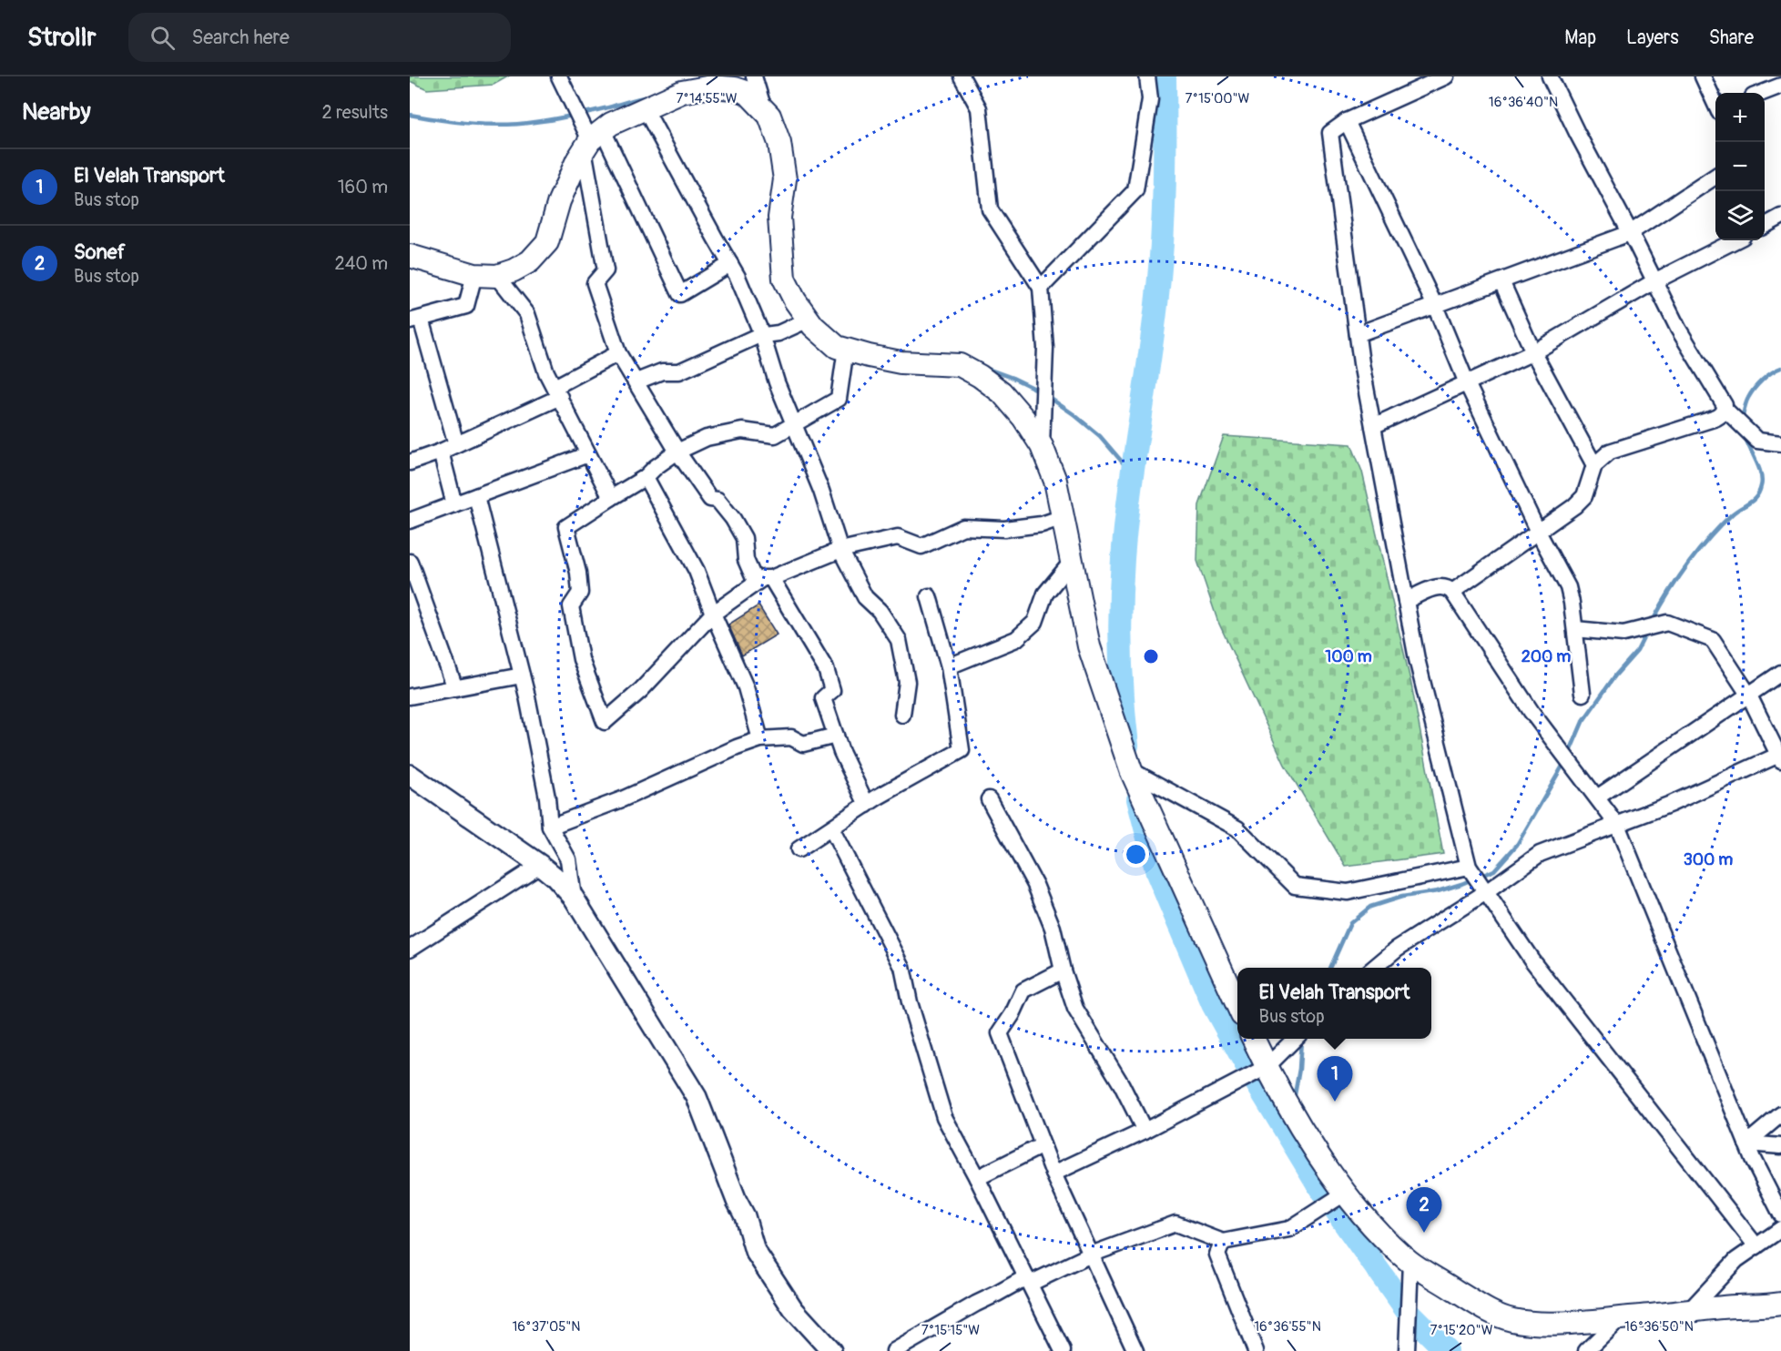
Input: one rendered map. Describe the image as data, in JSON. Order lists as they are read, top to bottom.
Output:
{
  "page": {
    "header": "Strollr",
    "search": "Search here",
    "nav": ["Map", "Layers", "Share"],
    "heading": ["Nearby", "2 results"],
    "map_buttons": ["+", "−"],
    "list": [
      {
        "mark": "1",
        "name": "El Velah Transport",
        "note": "Bus stop",
        "value": "160 m"
      },
      {
        "mark": "2",
        "name": "Sonef",
        "note": "Bus stop",
        "value": "240 m"
      }
    ],
    "popup": ["El Velah Transport", "Bus stop"],
    "pins": ["1", "2"]
  },
  "coordinates": [
    "7°14'55\"W",
    "7°15'00\"W",
    "16°36'40\"N",
    "16°37'05\"N",
    "16°36'55\"N",
    "16°36'50\"N",
    "7°15'15\"W",
    "7°15'20\"W"
  ],
  "rings": ["100 m", "200 m", "300 m"]
}
